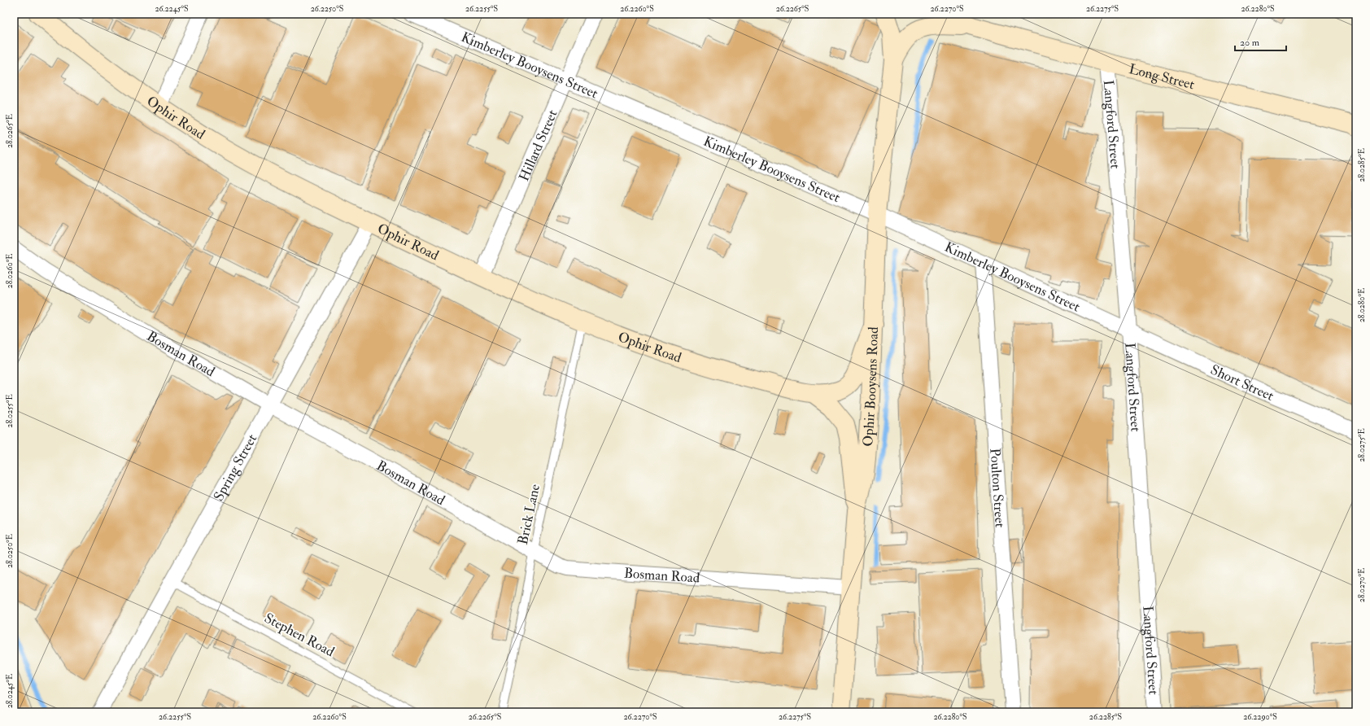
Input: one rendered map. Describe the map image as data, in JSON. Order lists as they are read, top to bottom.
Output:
{
  "streets": {
    "street": [
      "Kimberley Booysens Street",
      "Long Street",
      "Ophir Road",
      "Langford Street",
      "Hillard Street",
      "Bosman Road",
      "Short Street",
      "Ophir Booysens Road",
      "Spring Street",
      "Poulton Street"
    ],
    "lane": ["Brick Lane", "Stephen Road"]
  },
  "crossings": [
    ["Kimberley Booysens Street", "Langford Street"],
    ["Kimberley Booysens Street", "Hillard Street"],
    ["Kimberley Booysens Street", "Short Street"],
    ["Kimberley Booysens Street", "Ophir Booysens Road"],
    ["Kimberley Booysens Street", "Poulton Street"],
    ["Long Street", "Langford Street"],
    ["Ophir Road", "Hillard Street"],
    ["Ophir Road", "Spring Street"],
    ["Ophir Road", "Brick Lane"],
    ["Langford Street", "Short Street"],
    ["Bosman Road", "Ophir Booysens Road"],
    ["Bosman Road", "Spring Street"],
    ["Bosman Road", "Brick Lane"],
    ["Spring Street", "Stephen Road"]
  ],
  "scale_bar": "20 m",
  "coordinates": [
    "26.2245°S",
    "26.2250°S",
    "26.2255°S",
    "26.2260°S",
    "26.2265°S",
    "26.2270°S",
    "26.2275°S",
    "26.2280°S",
    "28.0265°E",
    "28.0285°E",
    "28.0260°E",
    "28.0280°E",
    "28.0255°E",
    "28.0275°E",
    "28.0250°E",
    "28.0270°E",
    "28.0245°E",
    "26.2285°S",
    "26.2290°S"
  ]
}
